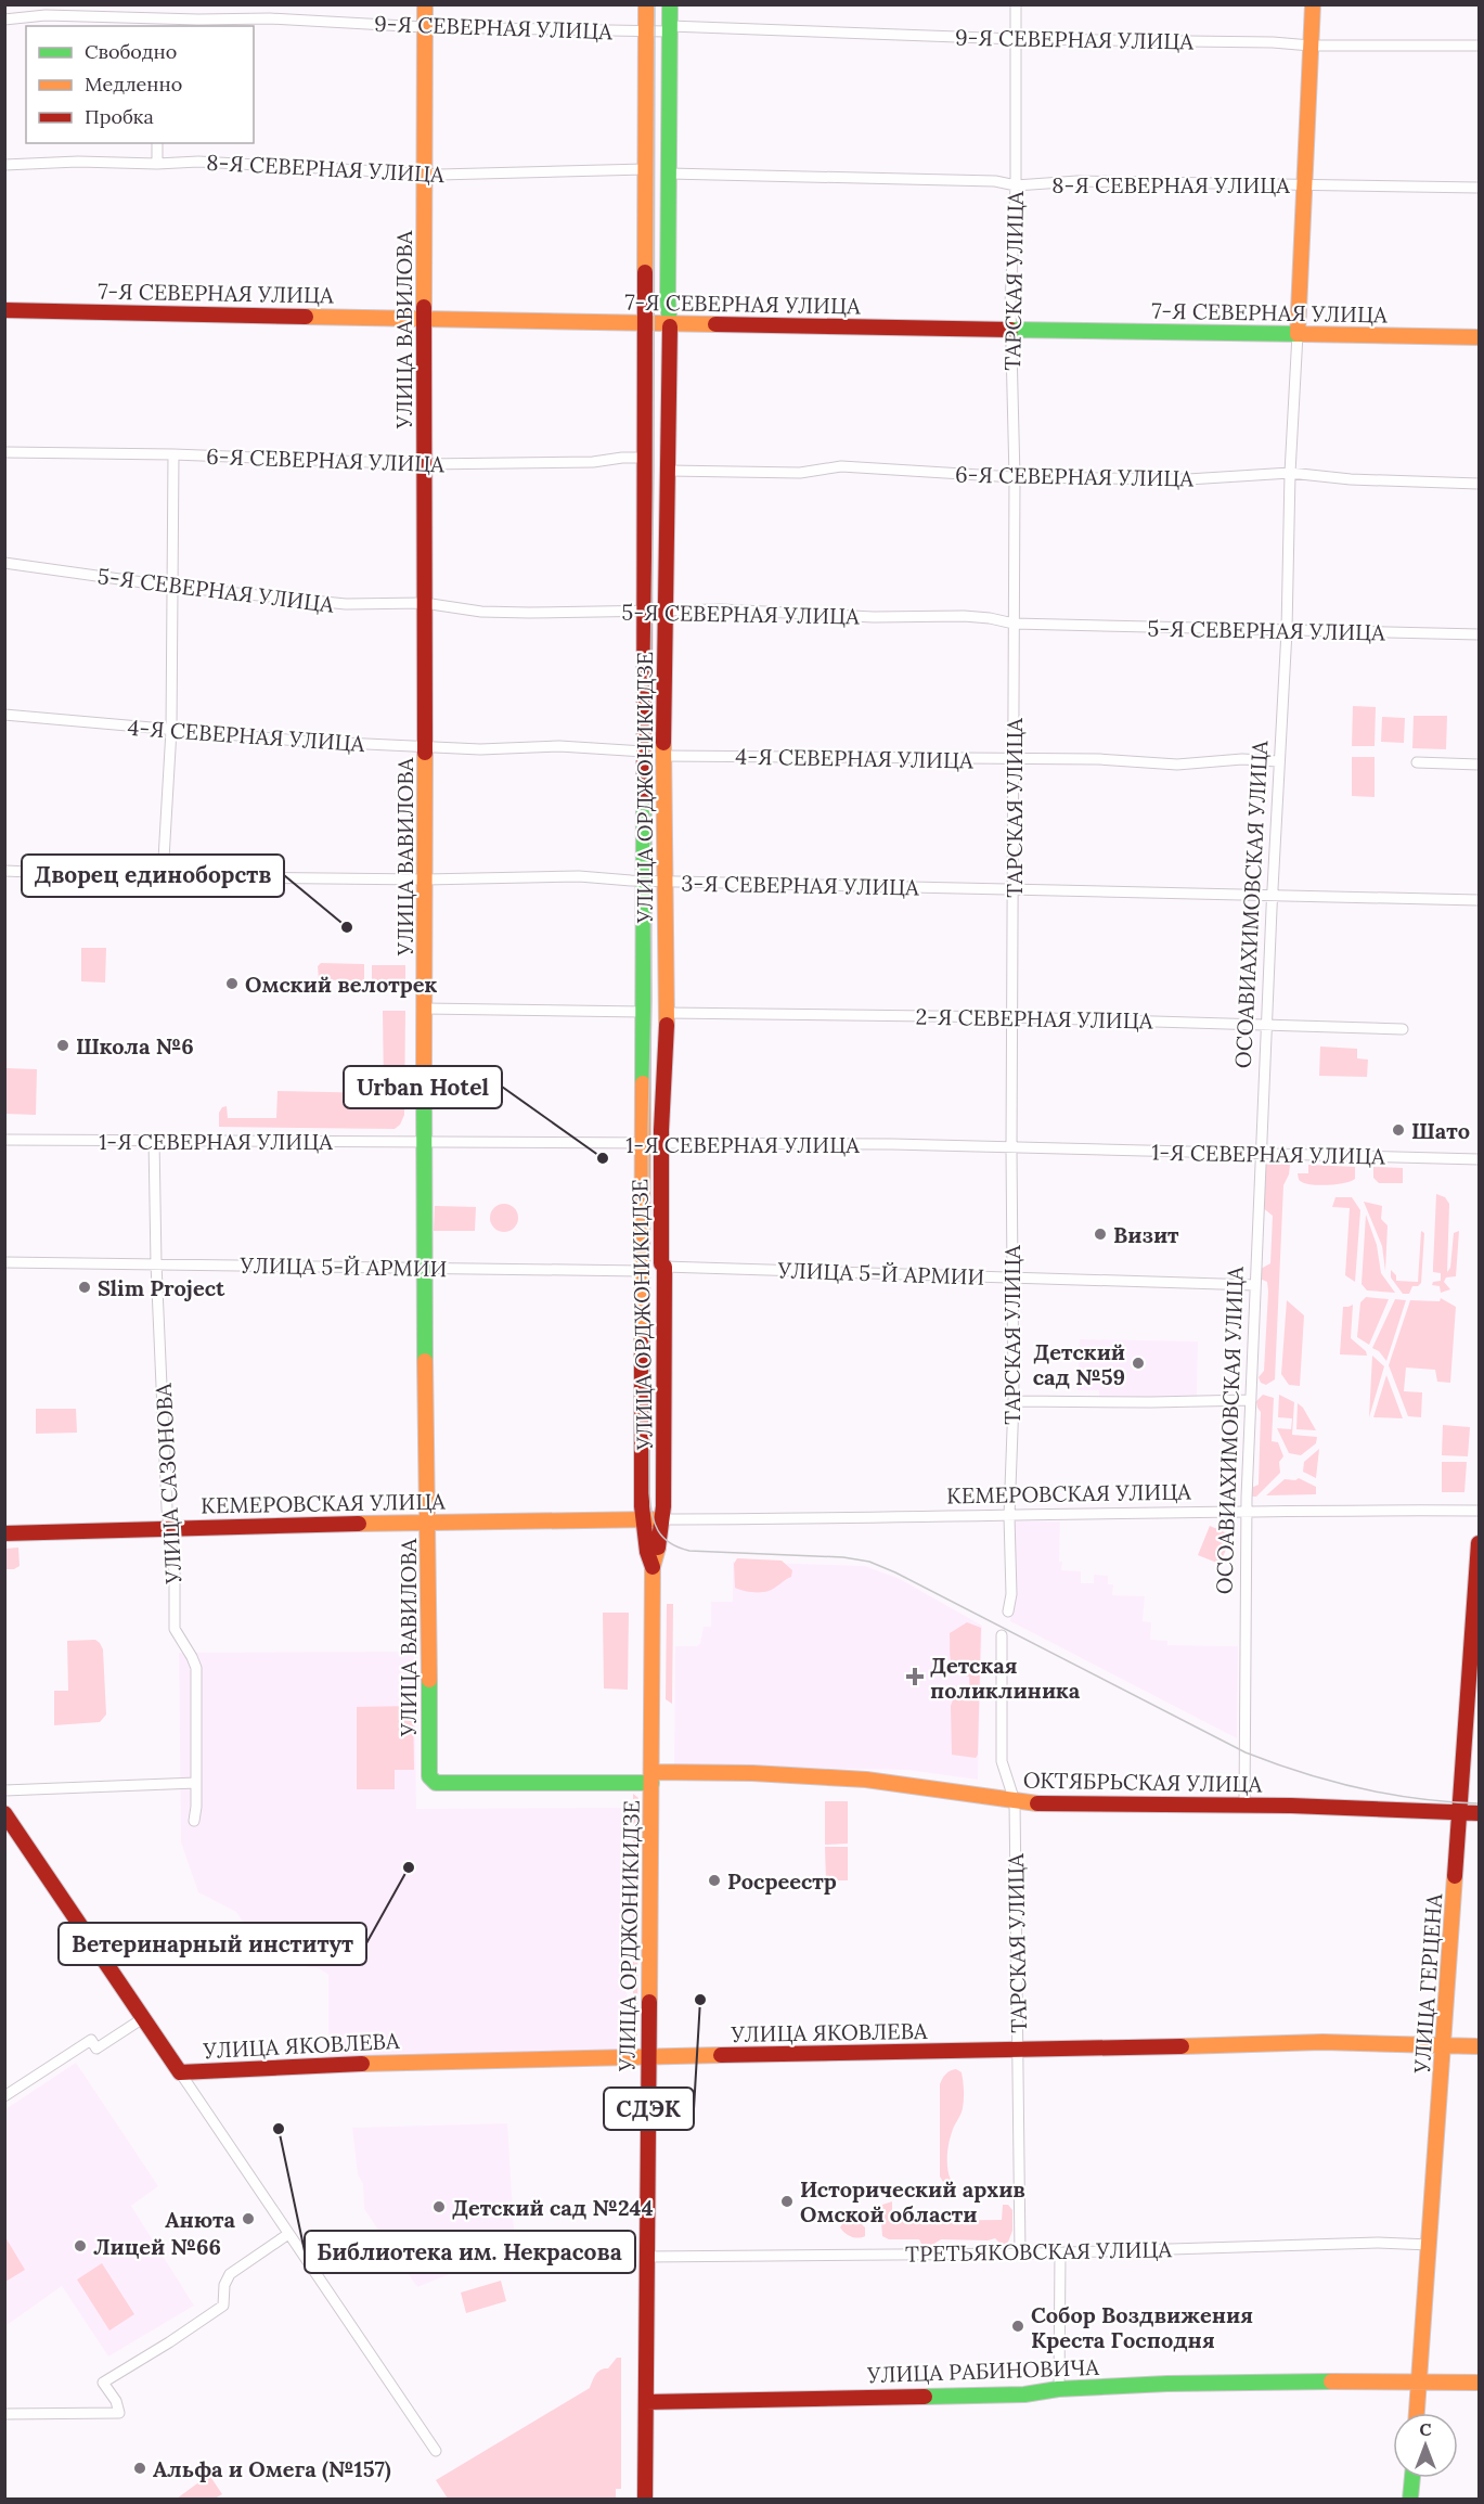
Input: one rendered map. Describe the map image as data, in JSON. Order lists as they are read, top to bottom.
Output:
{
  "streets": {
    "main road": [
      "7-Я СЕВЕРНАЯ УЛИЦА",
      "УЛИЦА ВАВИЛОВА",
      "УЛИЦА ОРДЖОНИКИДЗЕ",
      "ОСОАВИАХИМОВСКАЯ УЛИЦА",
      "КЕМЕРОВСКАЯ УЛИЦА",
      "ОКТЯБРЬСКАЯ УЛИЦА",
      "УЛИЦА ГЕРЦЕНА",
      "УЛИЦА ЯКОВЛЕВА",
      "УЛИЦА РАБИНОВИЧА"
    ],
    "street": [
      "9-Я СЕВЕРНАЯ УЛИЦА",
      "8-Я СЕВЕРНАЯ УЛИЦА",
      "ТАРСКАЯ УЛИЦА",
      "6-Я СЕВЕРНАЯ УЛИЦА",
      "5-Я СЕВЕРНАЯ УЛИЦА",
      "4-Я СЕВЕРНАЯ УЛИЦА",
      "3-Я СЕВЕРНАЯ УЛИЦА",
      "2-Я СЕВЕРНАЯ УЛИЦА",
      "1-Я СЕВЕРНАЯ УЛИЦА",
      "УЛИЦА 5-Й АРМИИ",
      "УЛИЦА САЗОНОВА",
      "ТРЕТЬЯКОВСКАЯ УЛИЦА"
    ]
  },
  "crossings": [
    ["9-Я СЕВЕРНАЯ УЛИЦА", "ТАРСКАЯ УЛИЦА"],
    ["9-Я СЕВЕРНАЯ УЛИЦА", "УЛИЦА ВАВИЛОВА"],
    ["9-Я СЕВЕРНАЯ УЛИЦА", "УЛИЦА ОРДЖОНИКИДЗЕ"],
    ["9-Я СЕВЕРНАЯ УЛИЦА", "ОСОАВИАХИМОВСКАЯ УЛИЦА"],
    ["8-Я СЕВЕРНАЯ УЛИЦА", "ТАРСКАЯ УЛИЦА"],
    ["8-Я СЕВЕРНАЯ УЛИЦА", "УЛИЦА ВАВИЛОВА"],
    ["8-Я СЕВЕРНАЯ УЛИЦА", "УЛИЦА ОРДЖОНИКИДЗЕ"],
    ["8-Я СЕВЕРНАЯ УЛИЦА", "ОСОАВИАХИМОВСКАЯ УЛИЦА"],
    ["ТАРСКАЯ УЛИЦА", "7-Я СЕВЕРНАЯ УЛИЦА"],
    ["ТАРСКАЯ УЛИЦА", "6-Я СЕВЕРНАЯ УЛИЦА"],
    ["ТАРСКАЯ УЛИЦА", "5-Я СЕВЕРНАЯ УЛИЦА"],
    ["ТАРСКАЯ УЛИЦА", "4-Я СЕВЕРНАЯ УЛИЦА"],
    ["ТАРСКАЯ УЛИЦА", "3-Я СЕВЕРНАЯ УЛИЦА"],
    ["ТАРСКАЯ УЛИЦА", "2-Я СЕВЕРНАЯ УЛИЦА"],
    ["ТАРСКАЯ УЛИЦА", "1-Я СЕВЕРНАЯ УЛИЦА"],
    ["ТАРСКАЯ УЛИЦА", "УЛИЦА 5-Й АРМИИ"],
    ["ТАРСКАЯ УЛИЦА", "КЕМЕРОВСКАЯ УЛИЦА"],
    ["ТАРСКАЯ УЛИЦА", "ОКТЯБРЬСКАЯ УЛИЦА"],
    ["ТАРСКАЯ УЛИЦА", "УЛИЦА ЯКОВЛЕВА"],
    ["ТАРСКАЯ УЛИЦА", "ТРЕТЬЯКОВСКАЯ УЛИЦА"],
    ["7-Я СЕВЕРНАЯ УЛИЦА", "УЛИЦА ВАВИЛОВА"],
    ["7-Я СЕВЕРНАЯ УЛИЦА", "УЛИЦА ОРДЖОНИКИДЗЕ"],
    ["7-Я СЕВЕРНАЯ УЛИЦА", "ОСОАВИАХИМОВСКАЯ УЛИЦА"],
    ["УЛИЦА ВАВИЛОВА", "6-Я СЕВЕРНАЯ УЛИЦА"],
    ["УЛИЦА ВАВИЛОВА", "5-Я СЕВЕРНАЯ УЛИЦА"],
    ["УЛИЦА ВАВИЛОВА", "4-Я СЕВЕРНАЯ УЛИЦА"],
    ["УЛИЦА ВАВИЛОВА", "3-Я СЕВЕРНАЯ УЛИЦА"],
    ["УЛИЦА ВАВИЛОВА", "1-Я СЕВЕРНАЯ УЛИЦА"],
    ["УЛИЦА ВАВИЛОВА", "УЛИЦА 5-Й АРМИИ"],
    ["УЛИЦА ВАВИЛОВА", "КЕМЕРОВСКАЯ УЛИЦА"],
    ["УЛИЦА ВАВИЛОВА", "ОКТЯБРЬСКАЯ УЛИЦА"],
    ["6-Я СЕВЕРНАЯ УЛИЦА", "УЛИЦА ОРДЖОНИКИДЗЕ"],
    ["6-Я СЕВЕРНАЯ УЛИЦА", "ОСОАВИАХИМОВСКАЯ УЛИЦА"],
    ["5-Я СЕВЕРНАЯ УЛИЦА", "УЛИЦА ОРДЖОНИКИДЗЕ"],
    ["5-Я СЕВЕРНАЯ УЛИЦА", "ОСОАВИАХИМОВСКАЯ УЛИЦА"],
    ["4-Я СЕВЕРНАЯ УЛИЦА", "УЛИЦА ОРДЖОНИКИДЗЕ"],
    ["4-Я СЕВЕРНАЯ УЛИЦА", "ОСОАВИАХИМОВСКАЯ УЛИЦА"],
    ["УЛИЦА ОРДЖОНИКИДЗЕ", "3-Я СЕВЕРНАЯ УЛИЦА"],
    ["УЛИЦА ОРДЖОНИКИДЗЕ", "2-Я СЕВЕРНАЯ УЛИЦА"],
    ["УЛИЦА ОРДЖОНИКИДЗЕ", "1-Я СЕВЕРНАЯ УЛИЦА"],
    ["УЛИЦА ОРДЖОНИКИДЗЕ", "УЛИЦА 5-Й АРМИИ"],
    ["УЛИЦА ОРДЖОНИКИДЗЕ", "КЕМЕРОВСКАЯ УЛИЦА"],
    ["УЛИЦА ОРДЖОНИКИДЗЕ", "ОКТЯБРЬСКАЯ УЛИЦА"],
    ["УЛИЦА ОРДЖОНИКИДЗЕ", "УЛИЦА ЯКОВЛЕВА"],
    ["УЛИЦА ОРДЖОНИКИДЗЕ", "ТРЕТЬЯКОВСКАЯ УЛИЦА"],
    ["УЛИЦА ОРДЖОНИКИДЗЕ", "УЛИЦА РАБИНОВИЧА"],
    ["3-Я СЕВЕРНАЯ УЛИЦА", "ОСОАВИАХИМОВСКАЯ УЛИЦА"],
    ["ОСОАВИАХИМОВСКАЯ УЛИЦА", "2-Я СЕВЕРНАЯ УЛИЦА"],
    ["ОСОАВИАХИМОВСКАЯ УЛИЦА", "1-Я СЕВЕРНАЯ УЛИЦА"],
    ["ОСОАВИАХИМОВСКАЯ УЛИЦА", "УЛИЦА 5-Й АРМИИ"],
    ["ОСОАВИАХИМОВСКАЯ УЛИЦА", "КЕМЕРОВСКАЯ УЛИЦА"],
    ["ОСОАВИАХИМОВСКАЯ УЛИЦА", "ОКТЯБРЬСКАЯ УЛИЦА"],
    ["1-Я СЕВЕРНАЯ УЛИЦА", "УЛИЦА САЗОНОВА"],
    ["УЛИЦА 5-Й АРМИИ", "УЛИЦА САЗОНОВА"],
    ["УЛИЦА САЗОНОВА", "КЕМЕРОВСКАЯ УЛИЦА"],
    ["ОКТЯБРЬСКАЯ УЛИЦА", "УЛИЦА ГЕРЦЕНА"],
    ["УЛИЦА ГЕРЦЕНА", "УЛИЦА ЯКОВЛЕВА"],
    ["УЛИЦА ГЕРЦЕНА", "ТРЕТЬЯКОВСКАЯ УЛИЦА"],
    ["УЛИЦА ГЕРЦЕНА", "УЛИЦА РАБИНОВИЧА"]
  ],
  "places": {
    "other": [
      "Дворец единоборств",
      "Омский велотрек",
      "Школа №6",
      "Шато",
      "Urban Hotel",
      "Визит",
      "Slim Project",
      "Детский сад №59",
      "Ветеринарный институт",
      "Росреестр",
      "СДЭК",
      "Библиотека им. Некрасова",
      "Исторический архив Омской области",
      "Детский сад №244",
      "Анюта",
      "Лицей №66",
      "Собор Воздвижения Креста Господня",
      "Альфа и Омега (№157)"
    ],
    "health": ["Детская поликлиника"]
  },
  "legend": ["Свободно", "Медленно", "Пробка"],
  "north": "top"
}
